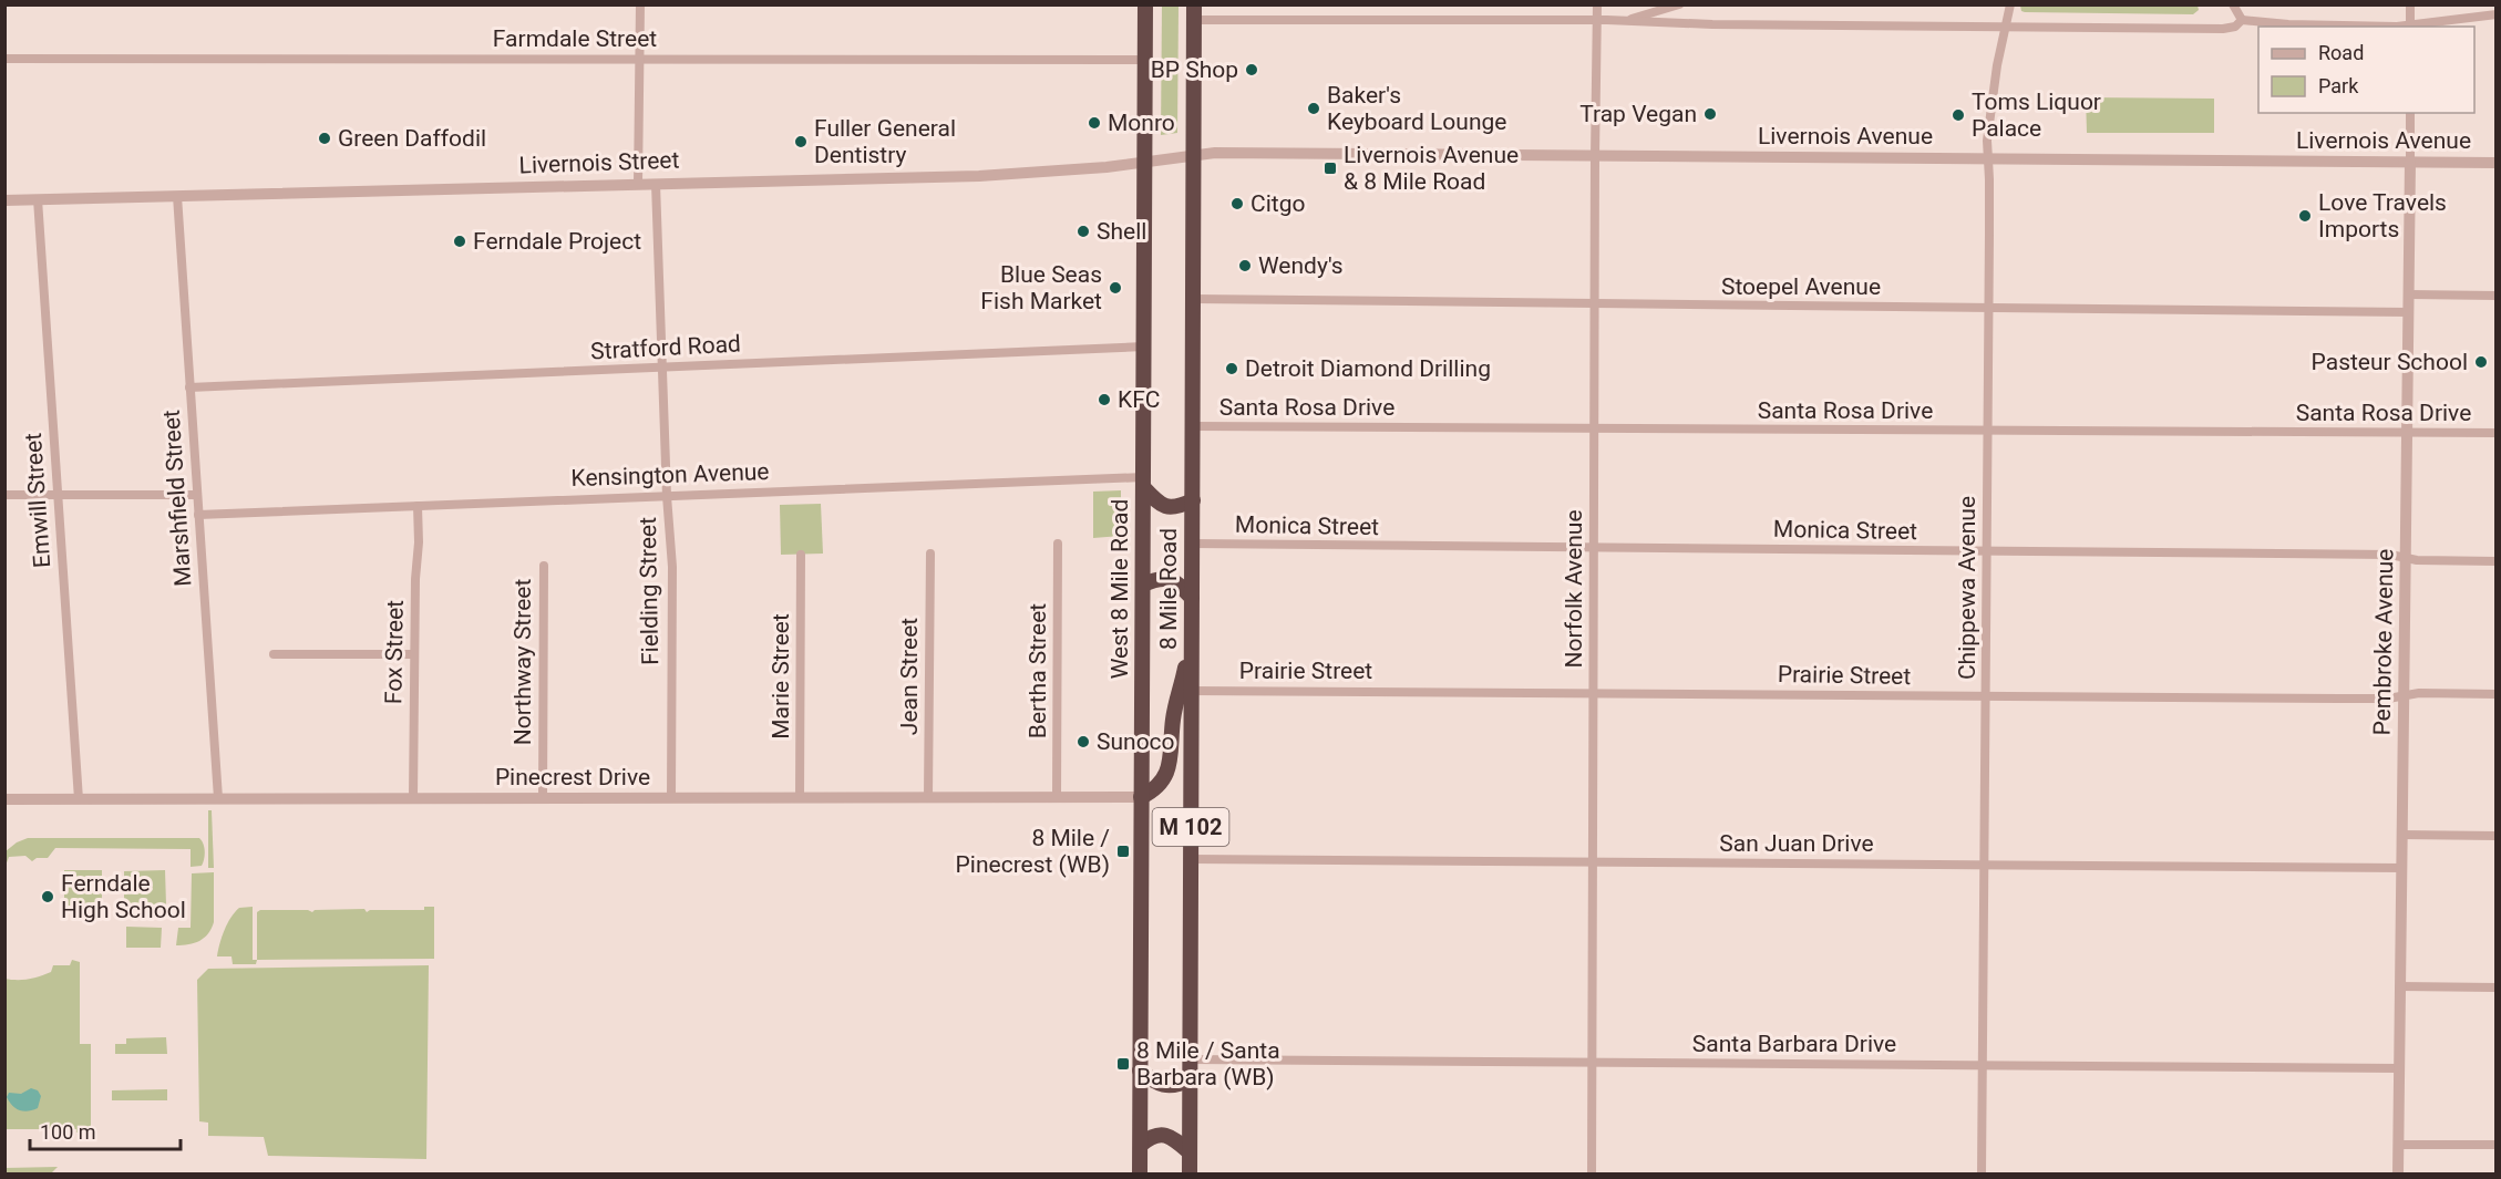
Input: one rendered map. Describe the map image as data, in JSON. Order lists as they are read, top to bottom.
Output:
{
  "streets": {
    "highway": ["West 8 Mile Road", "8 Mile Road", "M 102"],
    "street": [
      "Farmdale Street",
      "Livernois Avenue",
      "Livernois Street",
      "Stoepel Avenue",
      "Stratford Road",
      "Santa Rosa Drive",
      "Kensington Avenue",
      "Marshfield Street",
      "Emwill Street",
      "Monica Street",
      "Chippewa Avenue",
      "Norfolk Avenue",
      "Fielding Street",
      "Pembroke Avenue",
      "Fox Street",
      "Northway Street",
      "Bertha Street",
      "Prairie Street",
      "Marie Street",
      "Jean Street",
      "Pinecrest Drive",
      "San Juan Drive",
      "Santa Barbara Drive"
    ]
  },
  "crossings": [
    ["Farmdale Street", "West 8 Mile Road"],
    ["Livernois Avenue", "Livernois Street"],
    ["Livernois Avenue", "Chippewa Avenue"],
    ["Livernois Avenue", "8 Mile Road"],
    ["Livernois Avenue", "Norfolk Avenue"],
    ["Livernois Avenue", "Pembroke Avenue"],
    ["Livernois Street", "Marshfield Street"],
    ["Livernois Street", "Emwill Street"],
    ["Livernois Street", "West 8 Mile Road"],
    ["Livernois Street", "8 Mile Road"],
    ["Livernois Street", "Fielding Street"],
    ["Stoepel Avenue", "Chippewa Avenue"],
    ["Stoepel Avenue", "8 Mile Road"],
    ["Stoepel Avenue", "Norfolk Avenue"],
    ["Stoepel Avenue", "Pembroke Avenue"],
    ["Stratford Road", "Marshfield Street"],
    ["Stratford Road", "West 8 Mile Road"],
    ["Stratford Road", "Fielding Street"],
    ["Santa Rosa Drive", "Chippewa Avenue"],
    ["Santa Rosa Drive", "8 Mile Road"],
    ["Santa Rosa Drive", "Norfolk Avenue"],
    ["Santa Rosa Drive", "Pembroke Avenue"],
    ["Kensington Avenue", "Marshfield Street"],
    ["Kensington Avenue", "West 8 Mile Road"],
    ["Kensington Avenue", "Fielding Street"],
    ["Kensington Avenue", "Fox Street"],
    ["Marshfield Street", "Pinecrest Drive"],
    ["Emwill Street", "Pinecrest Drive"],
    ["Monica Street", "Chippewa Avenue"],
    ["Monica Street", "8 Mile Road"],
    ["Monica Street", "Norfolk Avenue"],
    ["Monica Street", "Pembroke Avenue"],
    ["Chippewa Avenue", "Prairie Street"],
    ["Chippewa Avenue", "San Juan Drive"],
    ["Chippewa Avenue", "Santa Barbara Drive"],
    ["West 8 Mile Road", "Pinecrest Drive"],
    ["8 Mile Road", "Prairie Street"],
    ["8 Mile Road", "San Juan Drive"],
    ["8 Mile Road", "Santa Barbara Drive"],
    ["Norfolk Avenue", "Prairie Street"],
    ["Norfolk Avenue", "San Juan Drive"],
    ["Norfolk Avenue", "Santa Barbara Drive"],
    ["Fielding Street", "Pinecrest Drive"],
    ["Pembroke Avenue", "Prairie Street"],
    ["Pembroke Avenue", "San Juan Drive"],
    ["Pembroke Avenue", "Santa Barbara Drive"],
    ["Fox Street", "Pinecrest Drive"],
    ["Northway Street", "Pinecrest Drive"],
    ["Bertha Street", "Pinecrest Drive"],
    ["Marie Street", "Pinecrest Drive"],
    ["Jean Street", "Pinecrest Drive"]
  ],
  "places": {
    "other": [
      "BP Shop",
      "Baker's Keyboard Lounge",
      "Trap Vegan",
      "Toms Liquor Palace",
      "Monro",
      "Green Daffodil",
      "Fuller General Dentistry",
      "Citgo",
      "Love Travels Imports",
      "Shell",
      "Ferndale Project",
      "Wendy's",
      "Blue Seas Fish Market",
      "Pasteur School",
      "Detroit Diamond Drilling",
      "KFC",
      "Sunoco",
      "Ferndale High School"
    ],
    "transit": ["Livernois Avenue & 8 Mile Road", "8 Mile / Pinecrest (WB)", "8 Mile / Santa Barbara (WB)"]
  },
  "legend": ["Road", "Park"],
  "scale_bar": "100 m"
}
